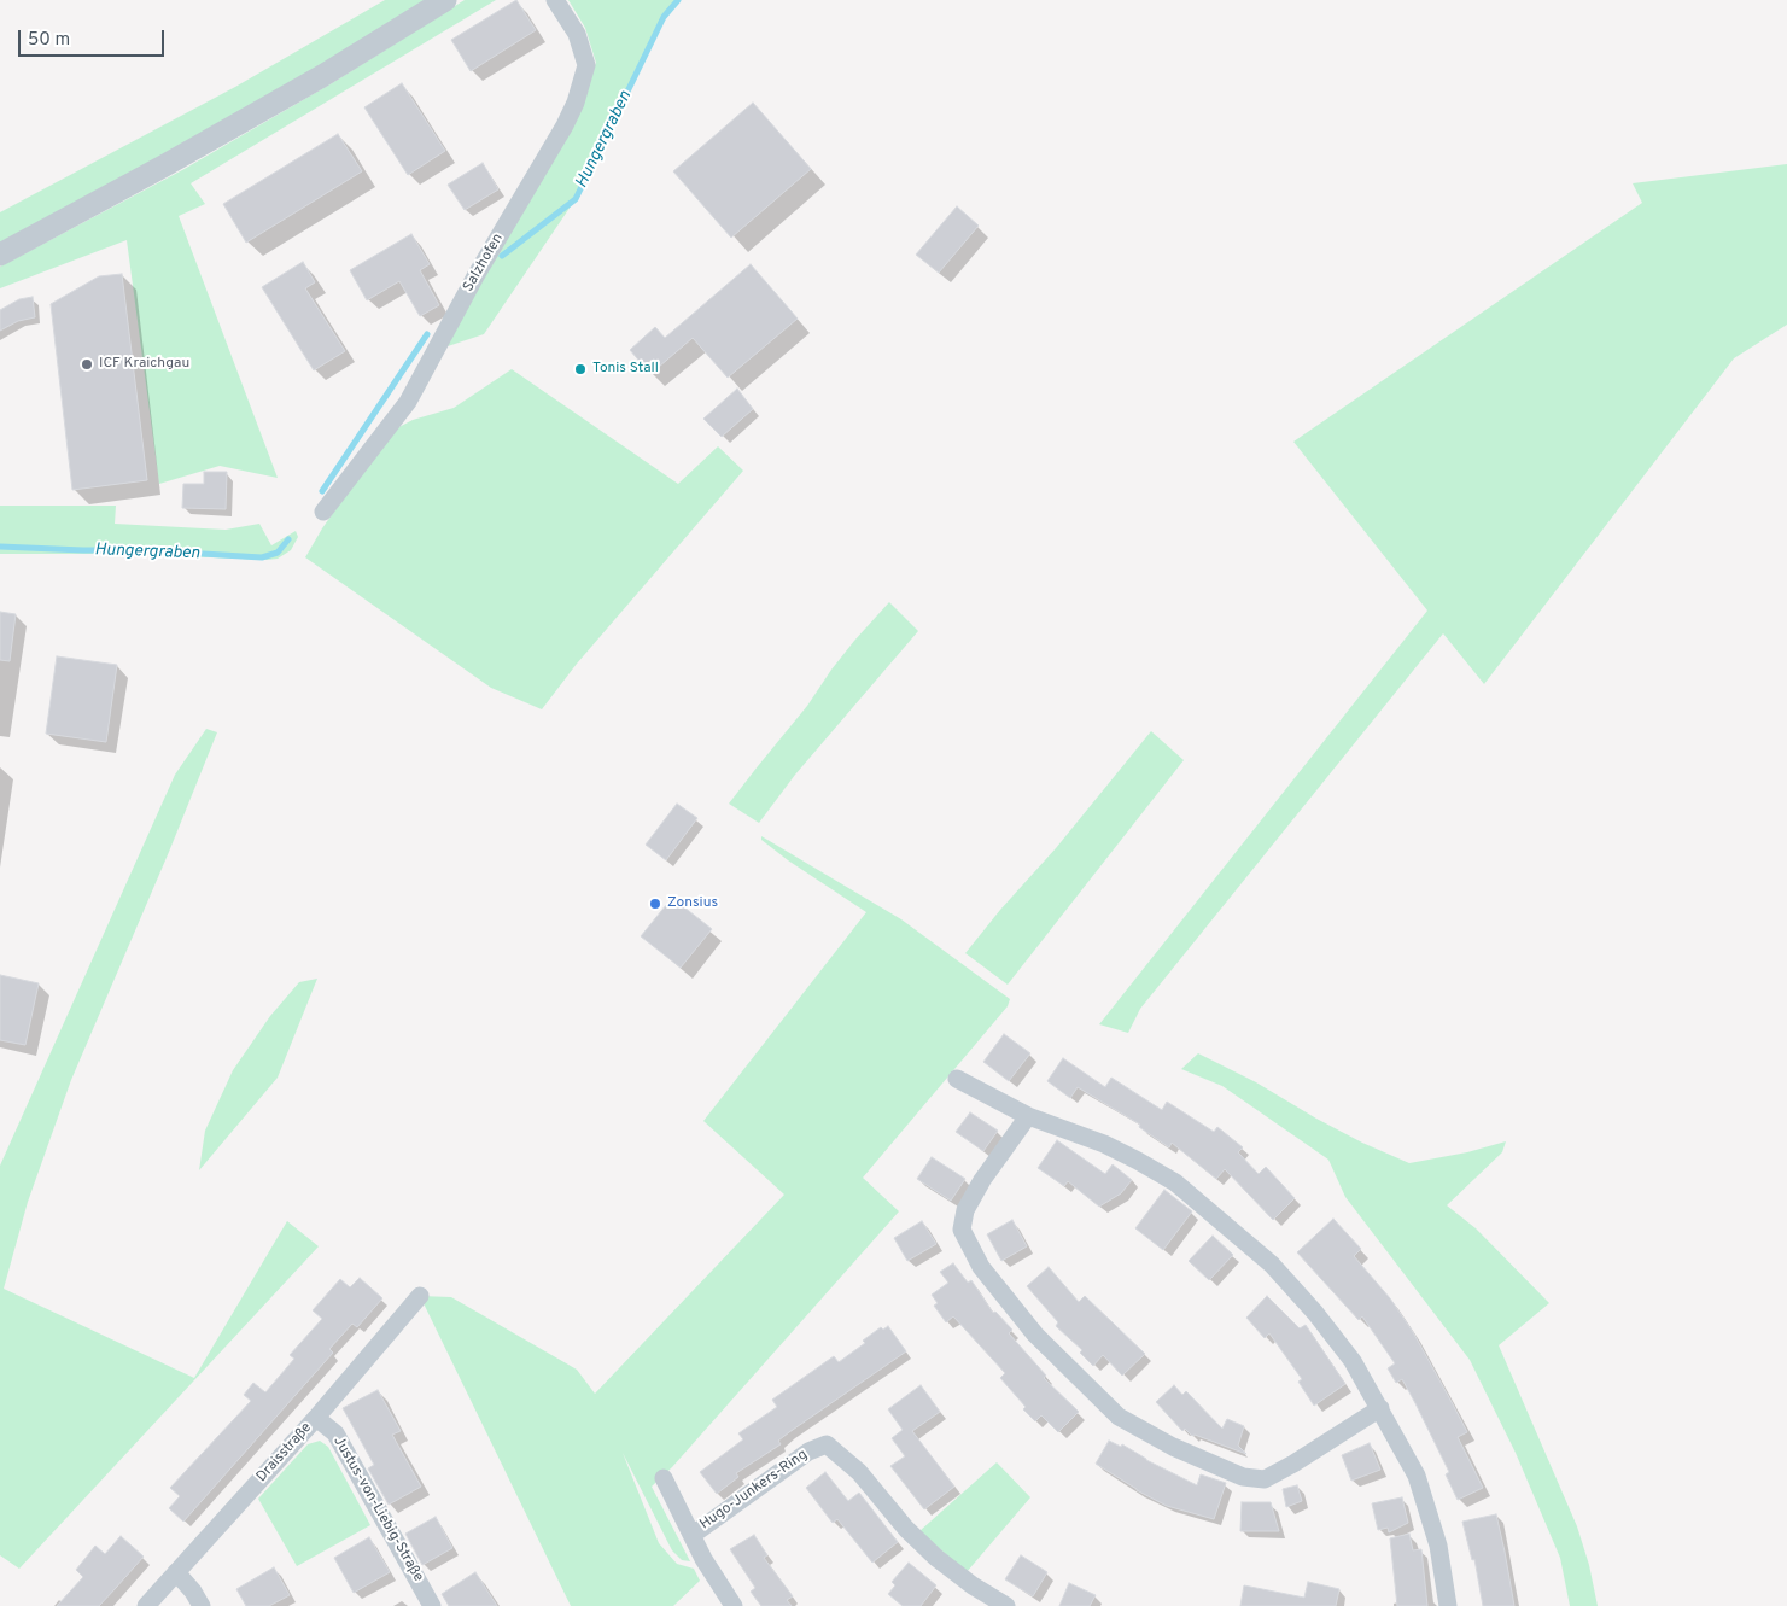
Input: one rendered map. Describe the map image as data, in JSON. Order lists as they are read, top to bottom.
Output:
{
  "streets": {
    "street": [
      "Salzhofen",
      "Draisstraße",
      "Hugo-Junkers-Ring",
      "Justus-von-Liebig-Straße"
    ]
  },
  "crossings": [
    ["Draisstraße", "Justus-von-Liebig-Straße"]
  ],
  "water": ["Hungergraben"],
  "places": ["ICF Kraichgau", "Tonis Stall", "Zonsius"],
  "scale_bar": "50 m"
}
